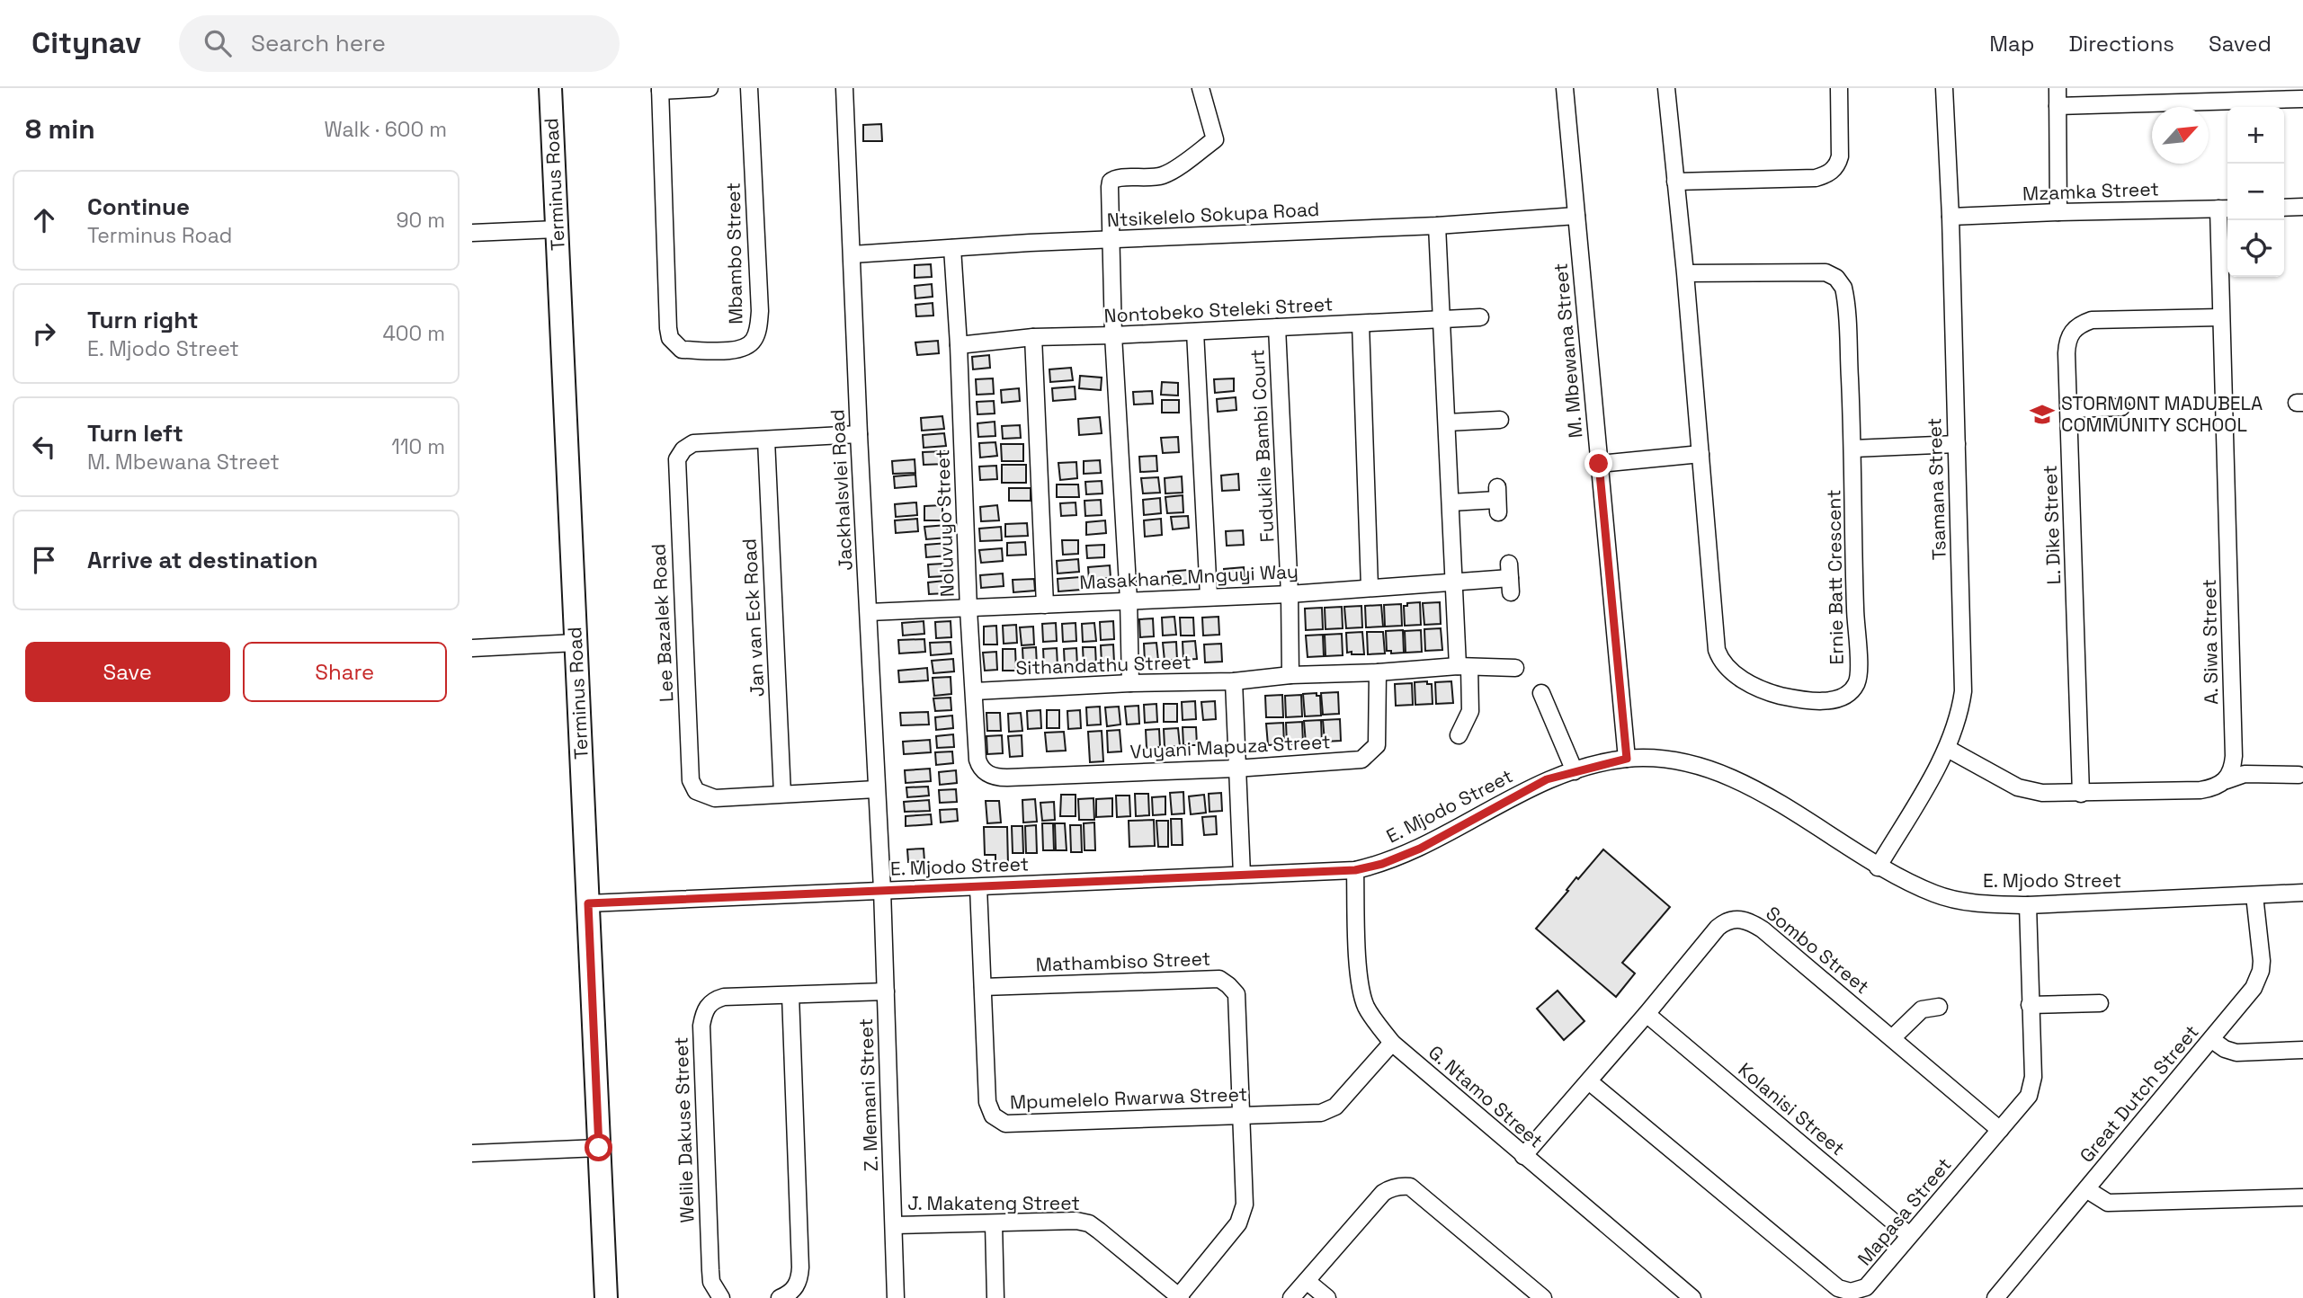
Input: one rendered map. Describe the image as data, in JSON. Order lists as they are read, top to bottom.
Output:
{
  "streets": {
    "street": [
      "Terminus Road",
      "Mzamka Street",
      "Ntsikelelo Sokupa Road",
      "Mbambo Street",
      "Nontobeko Steleki Street",
      "M. Mbewana Street",
      "Fudukile Bambi Court",
      "Tsamana Street",
      "Jackhalsvlei Road",
      "Noluvuyo Street",
      "L. Dike Street",
      "Masakhane Mnguyi Way",
      "Ernie Batt Crescent",
      "Jan van Eck Road",
      "Lee Bazalek Road",
      "A. Siwa Street",
      "Sithandathu Street",
      "Vuyani Mapuza Street",
      "E. Mjodo Street",
      "Sombo Street",
      "Mathambiso Street",
      "Great Dutch Street",
      "Z. Memani Street",
      "G. Ntamo Street",
      "Mpumelelo Rwarwa Street",
      "Kolanisi Street",
      "Welile Dakuse Street",
      "J. Makateng Street",
      "Mapasa Street"
    ]
  },
  "crossings": [
    ["Terminus Road", "E. Mjodo Street"],
    ["Mzamka Street", "Tsamana Street"],
    ["Mzamka Street", "A. Siwa Street"],
    ["Ntsikelelo Sokupa Road", "M. Mbewana Street"],
    ["Ntsikelelo Sokupa Road", "Jackhalsvlei Road"],
    ["Ntsikelelo Sokupa Road", "Noluvuyo Street"],
    ["Nontobeko Steleki Street", "Fudukile Bambi Court"],
    ["Nontobeko Steleki Street", "Noluvuyo Street"],
    ["M. Mbewana Street", "E. Mjodo Street"],
    ["Fudukile Bambi Court", "Masakhane Mnguyi Way"],
    ["Fudukile Bambi Court", "Sithandathu Street"],
    ["Tsamana Street", "E. Mjodo Street"],
    ["Jackhalsvlei Road", "Masakhane Mnguyi Way"],
    ["Jackhalsvlei Road", "Lee Bazalek Road"],
    ["Jackhalsvlei Road", "E. Mjodo Street"],
    ["Jackhalsvlei Road", "Z. Memani Street"],
    ["Noluvuyo Street", "Masakhane Mnguyi Way"],
    ["Noluvuyo Street", "Sithandathu Street"],
    ["Noluvuyo Street", "Vuyani Mapuza Street"],
    ["L. Dike Street", "A. Siwa Street"],
    ["Jan van Eck Road", "Lee Bazalek Road"],
    ["Sithandathu Street", "Vuyani Mapuza Street"],
    ["E. Mjodo Street", "Great Dutch Street"],
    ["E. Mjodo Street", "Z. Memani Street"],
    ["E. Mjodo Street", "G. Ntamo Street"],
    ["E. Mjodo Street", "Mpumelelo Rwarwa Street"],
    ["E. Mjodo Street", "Mapasa Street"],
    ["Sombo Street", "G. Ntamo Street"],
    ["Sombo Street", "Kolanisi Street"],
    ["Sombo Street", "Mapasa Street"],
    ["Mathambiso Street", "Mpumelelo Rwarwa Street"],
    ["Mathambiso Street", "J. Makateng Street"],
    ["Z. Memani Street", "Welile Dakuse Street"],
    ["Z. Memani Street", "J. Makateng Street"],
    ["G. Ntamo Street", "Mpumelelo Rwarwa Street"],
    ["Kolanisi Street", "Mapasa Street"]
  ],
  "places": {
    "school or university": ["STORMONT MADUBELA COMMUNITY SCHOOL"]
  },
  "north": "top right",
  "page": {
    "header": "Citynav",
    "search": "Search here",
    "nav": ["Map", "Directions", "Saved"],
    "heading": ["8 min", "Walk · 600 m"],
    "map_buttons": ["+", "−"],
    "list": [
      ["Continue", "Terminus Road", "90 m"],
      ["Turn right", "E. Mjodo Street", "400 m"],
      ["Turn left", "M. Mbewana Street", "110 m"],
      "Arrive at destination"
    ],
    "buttons": ["Save", "Share"]
  }
}
